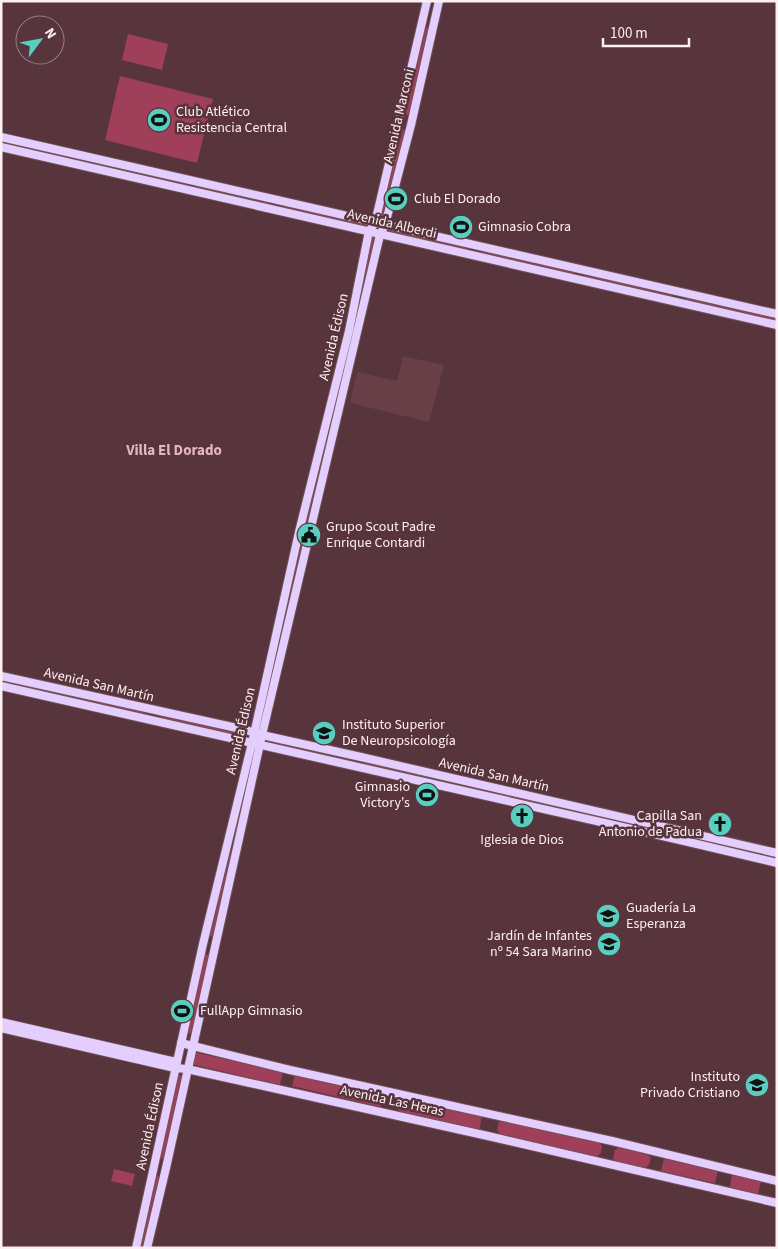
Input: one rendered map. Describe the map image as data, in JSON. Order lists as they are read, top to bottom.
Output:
{
  "streets": {
    "main road": [
      "Avenida Marconi",
      "Avenida Alberdi",
      "Avenida Édison",
      "Avenida San Martín",
      "Avenida Las Heras"
    ]
  },
  "crossings": [
    ["Avenida Marconi", "Avenida Alberdi"],
    ["Avenida Marconi", "Avenida Édison"],
    ["Avenida Alberdi", "Avenida Édison"],
    ["Avenida Édison", "Avenida San Martín"],
    ["Avenida Édison", "Avenida Las Heras"]
  ],
  "districts": ["Villa El Dorado"],
  "places": {
    "sports": [
      "Club Atlético Resistencia Central",
      "Club El Dorado",
      "Gimnasio Cobra",
      "Gimnasio Victory's",
      "FullApp Gimnasio"
    ],
    "public building": ["Grupo Scout Padre Enrique Contardi"],
    "school or university": [
      "Instituto Superior De Neuropsicología",
      "Guadería La Esperanza",
      "Jardín de Infantes nº 54 Sara Marino",
      "Instituto Privado Cristiano"
    ],
    "church": ["Iglesia de Dios", "Capilla San Antonio de Padua"]
  },
  "scale_bar": "100 m",
  "north": "top right"
}
